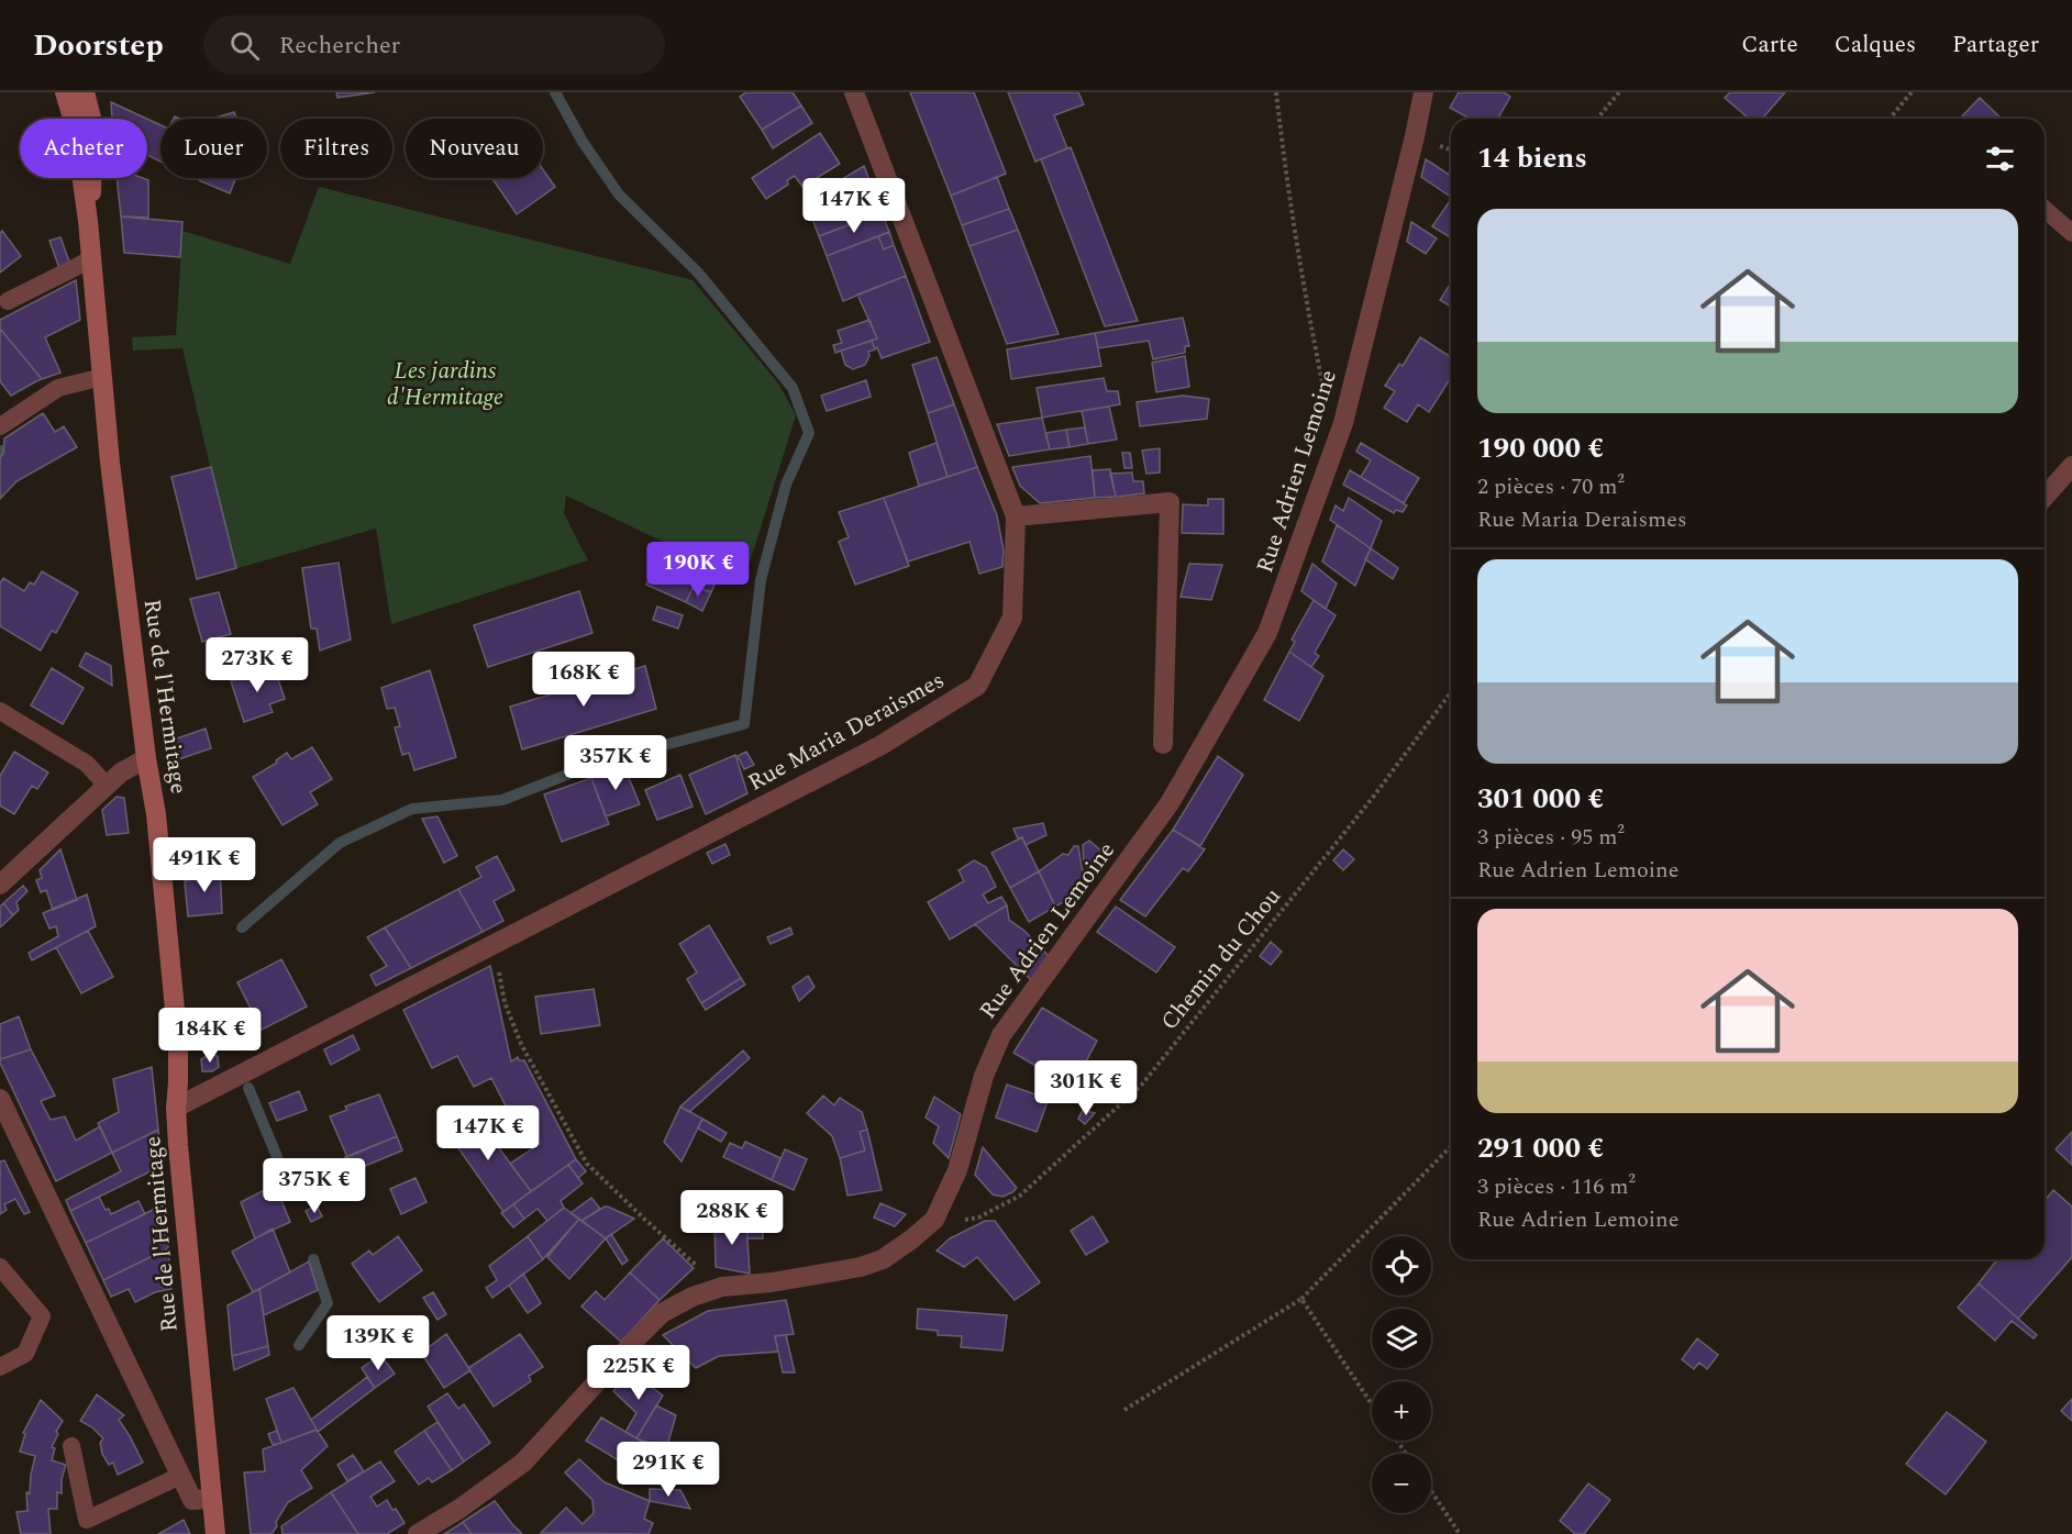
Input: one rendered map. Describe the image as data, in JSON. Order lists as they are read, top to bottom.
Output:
{
  "streets": {
    "main road": ["Rue de l'Hermitage"],
    "street": ["Rue Adrien Lemoine", "Rue Maria Deraismes"],
    "path": ["Chemin du Chou"]
  },
  "crossings": [
    ["Rue Adrien Lemoine", "Chemin du Chou"],
    ["Rue de l'Hermitage", "Rue Maria Deraismes"]
  ],
  "parks": ["Les jardins d'Hermitage"],
  "page": {
    "header": "Doorstep",
    "search": "Rechercher",
    "nav": ["Carte", "Calques", "Partager"],
    "chip": [
      "Acheter",
      "Louer",
      "Filtres",
      "Nouveau"
    ],
    "heading": "14 biens",
    "price": [
      "147K €",
      "190K €",
      "273K €",
      "168K €",
      "357K €",
      "491K €",
      "184K €",
      "301K €",
      "147K €",
      "375K €",
      "288K €",
      "139K €",
      "225K €",
      "291K €"
    ],
    "list": [
      {
        "name": "190 000 €",
        "note": "2 pièces · 70 m² · Rue Maria Deraismes"
      },
      {
        "name": "301 000 €",
        "note": "3 pièces · 95 m² · Rue Adrien Lemoine"
      },
      {
        "name": "291 000 €",
        "note": "3 pièces · 116 m² · Rue Adrien Lemoine"
      }
    ],
    "map_buttons": ["+", "−"]
  }
}
